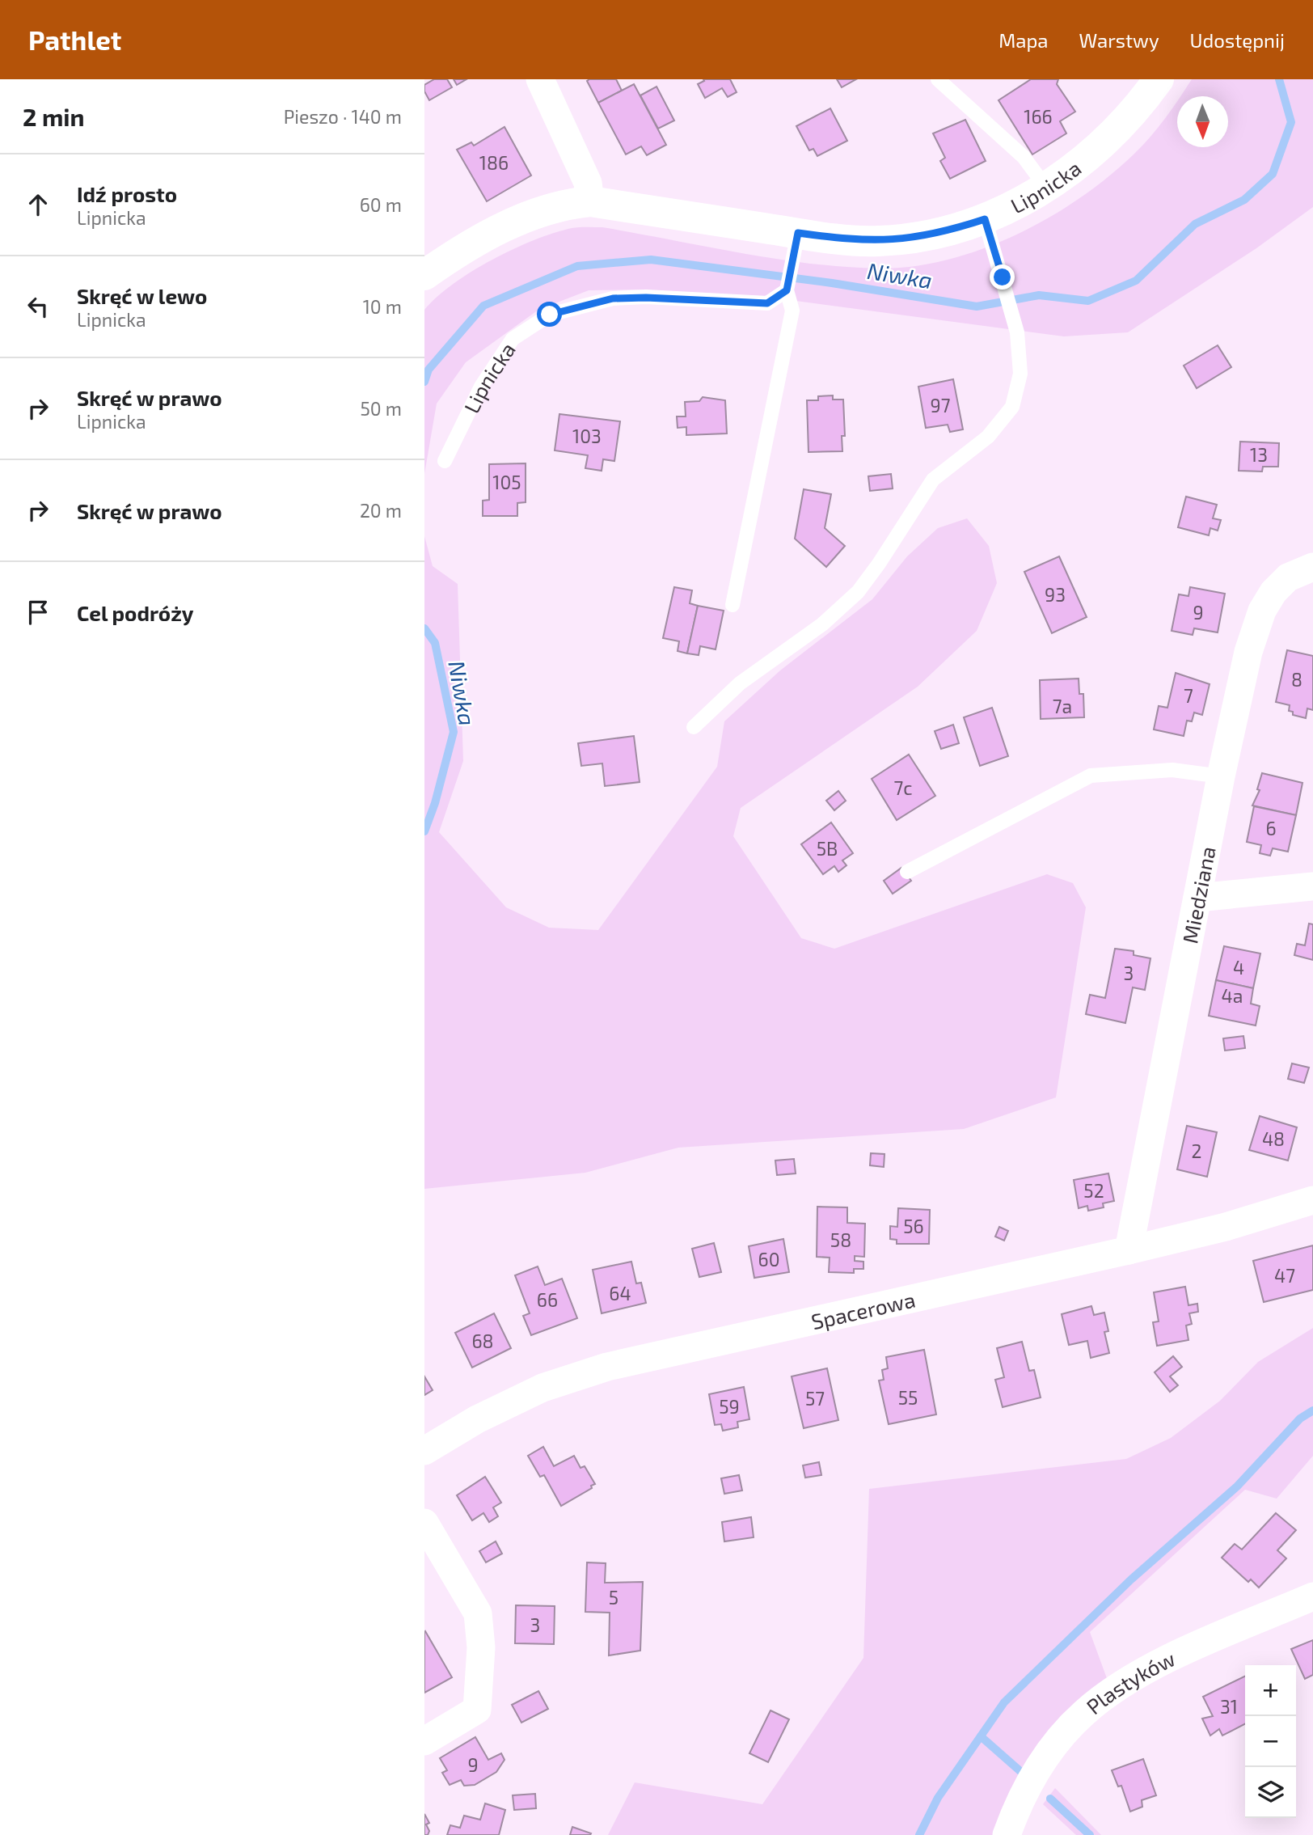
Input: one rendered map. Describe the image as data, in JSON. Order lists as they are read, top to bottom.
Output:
{
  "streets": {
    "street": [
      "Lipnicka",
      "Miedziana",
      "Spacerowa",
      "Plastyków"
    ]
  },
  "crossings": [
    ["Miedziana", "Spacerowa"]
  ],
  "water": ["Niwka"],
  "house_numbers": [
    "166",
    "186",
    "97",
    "103",
    "13",
    "105",
    "93",
    "9",
    "8",
    "7",
    "7a",
    "7c",
    "6",
    "5B",
    "4",
    "3",
    "4a",
    "48",
    "2",
    "52",
    "56",
    "58",
    "60",
    "47",
    "64",
    "66",
    "68",
    "55",
    "57",
    "59",
    "5",
    "3",
    "31",
    "9"
  ],
  "north": "bottom",
  "page": {
    "header": "Pathlet",
    "nav": ["Mapa", "Warstwy", "Udostępnij"],
    "heading": ["2 min", "Pieszo · 140 m"],
    "list": [
      ["Idź prosto", "Lipnicka", "60 m"],
      ["Skręć w lewo", "Lipnicka", "10 m"],
      ["Skręć w prawo", "Lipnicka", "50 m"],
      ["Skręć w prawo", "20 m"],
      "Cel podróży"
    ],
    "map_buttons": ["+", "−"]
  }
}
